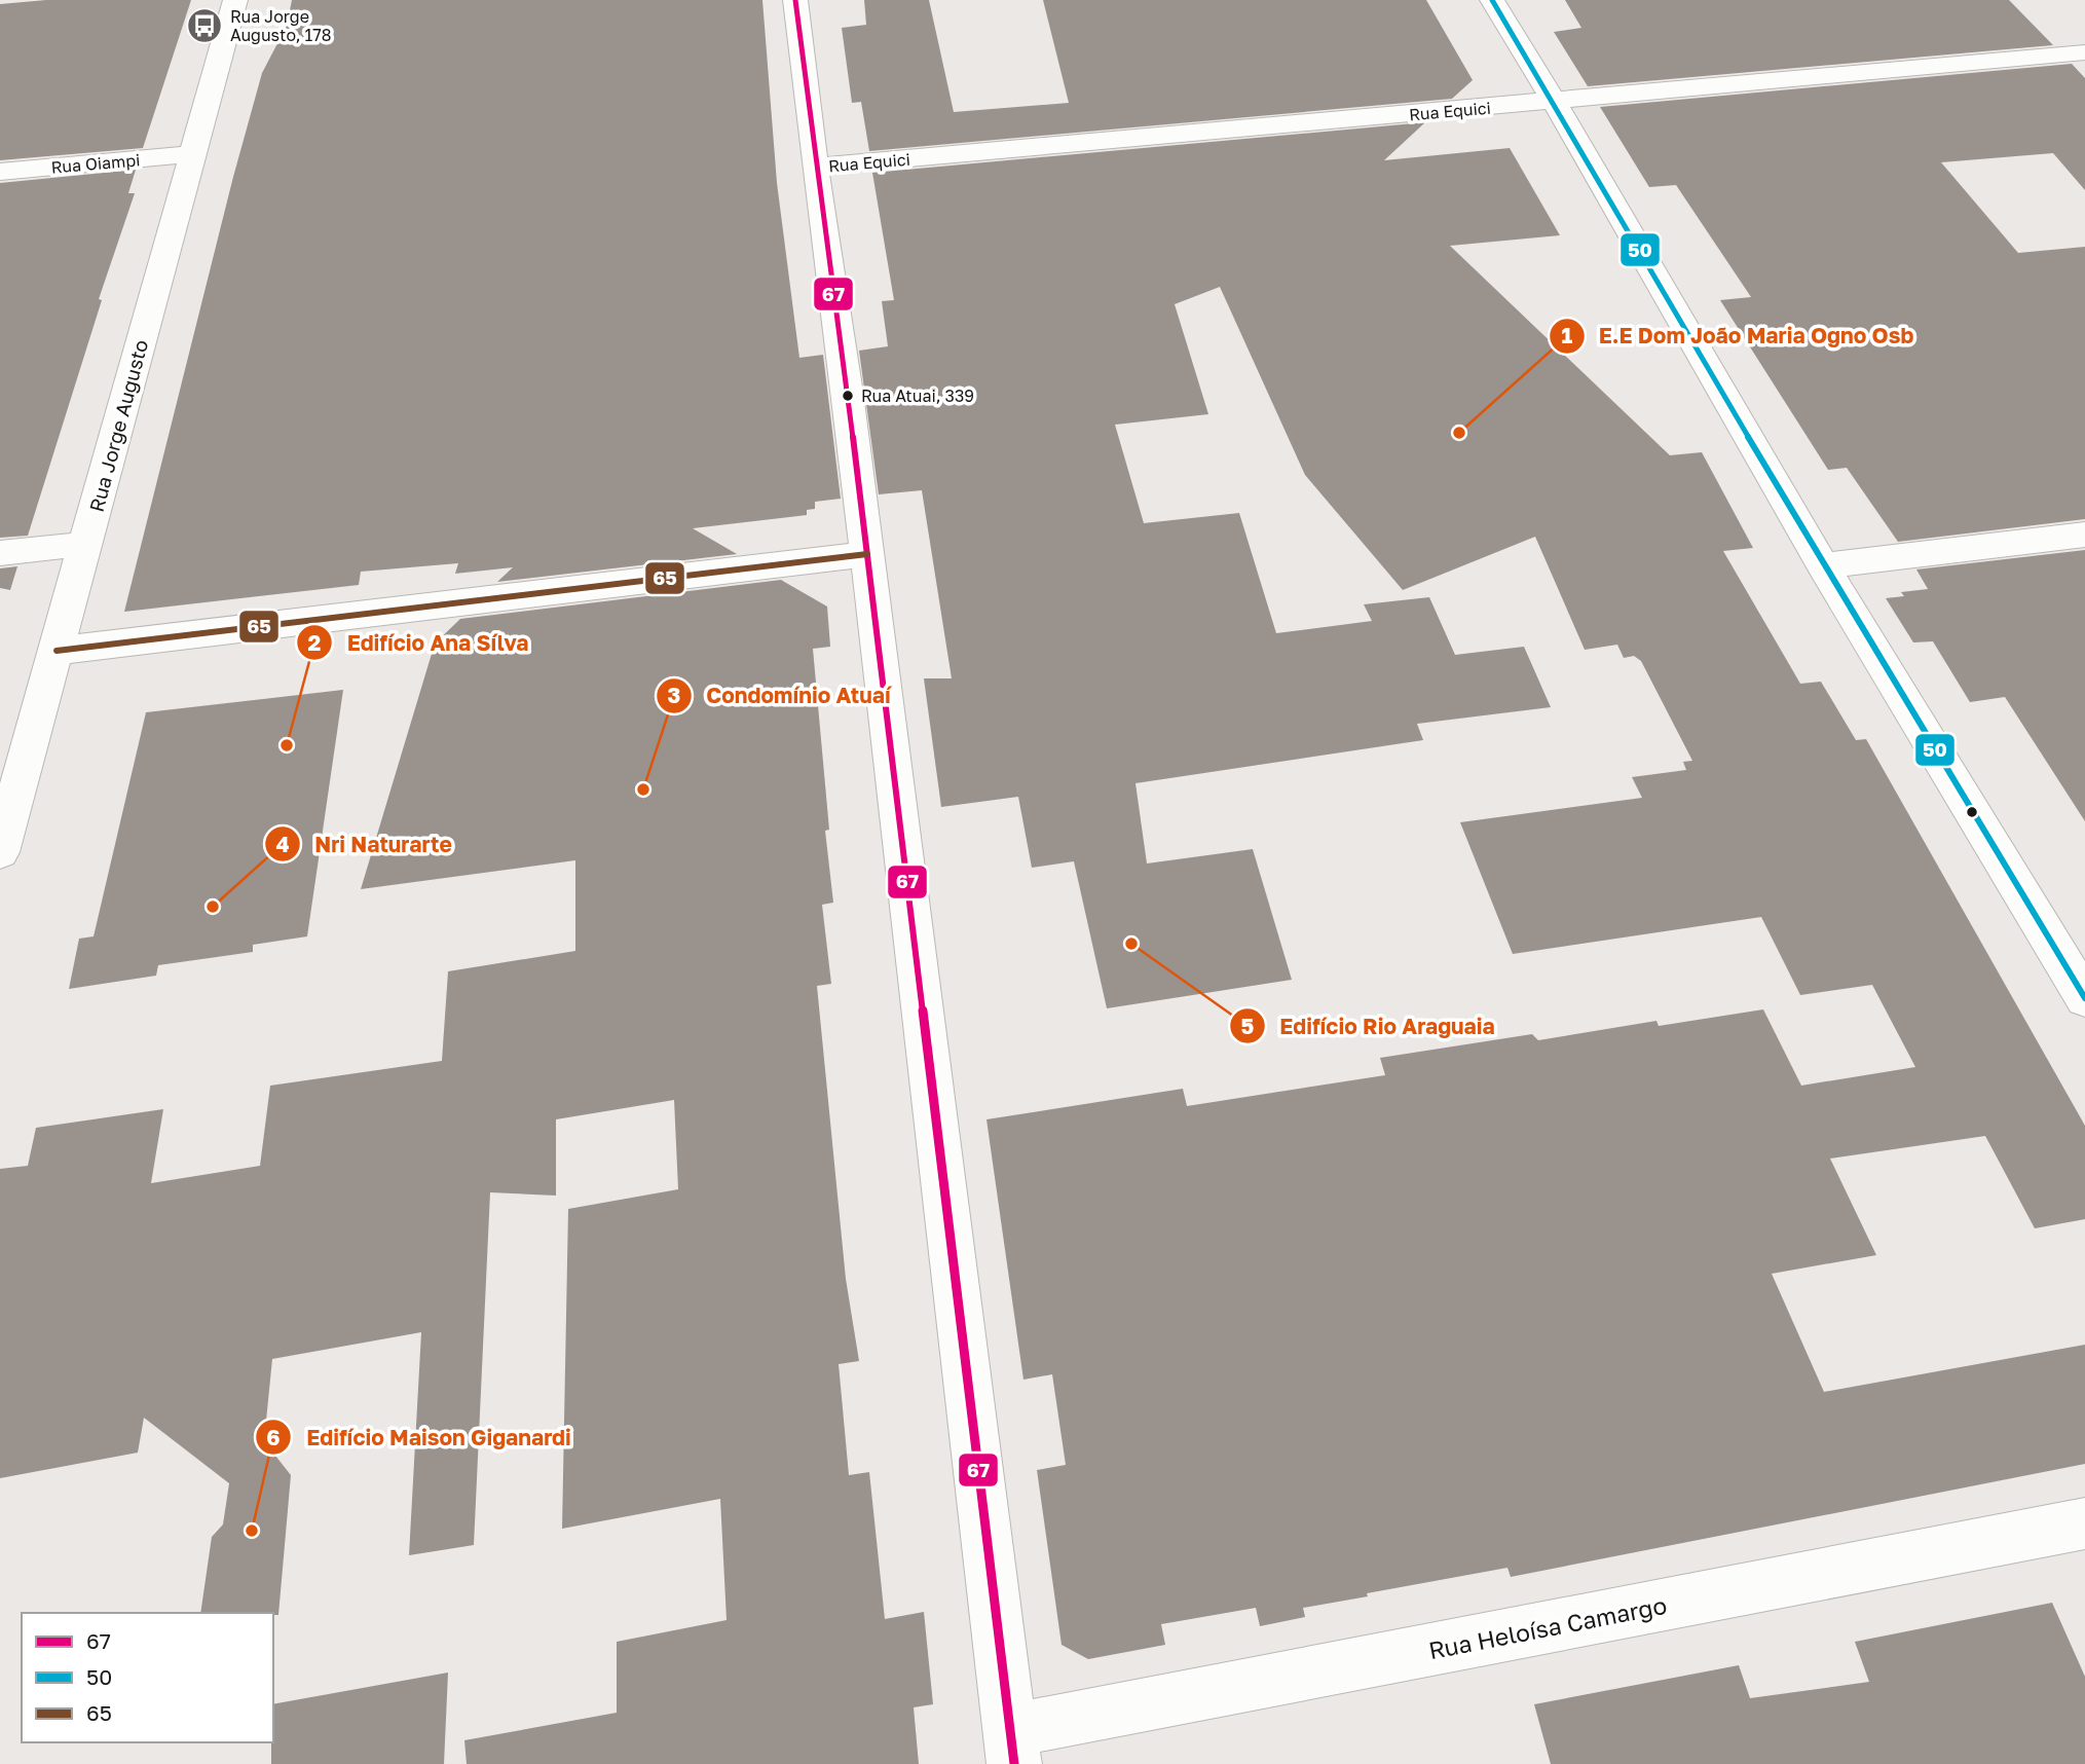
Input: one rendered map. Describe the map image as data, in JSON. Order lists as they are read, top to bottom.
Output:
{
  "streets": {
    "street": [
      "Rua Equici",
      "Rua Oiampi",
      "Rua Jorge Augusto",
      "Rua Heloísa Camargo"
    ]
  },
  "crossings": [
    ["Rua Oiampi", "Rua Jorge Augusto"]
  ],
  "places": {
    "bus stop": ["Rua Jorge Augusto, 178"],
    "other": [
      "Rua Atuai, 339",
      "E.E Dom João Maria Ogno Osb",
      "Edifício Ana Sílva",
      "Condomínio Atuaí",
      "Nri Naturarte",
      "Edifício Rio Araguaia",
      "Edifício Maison Giganardi"
    ]
  },
  "lines": ["transit line 67", "transit line 50", "transit line 65"],
  "legend": ["67", "50", "65"]
}
